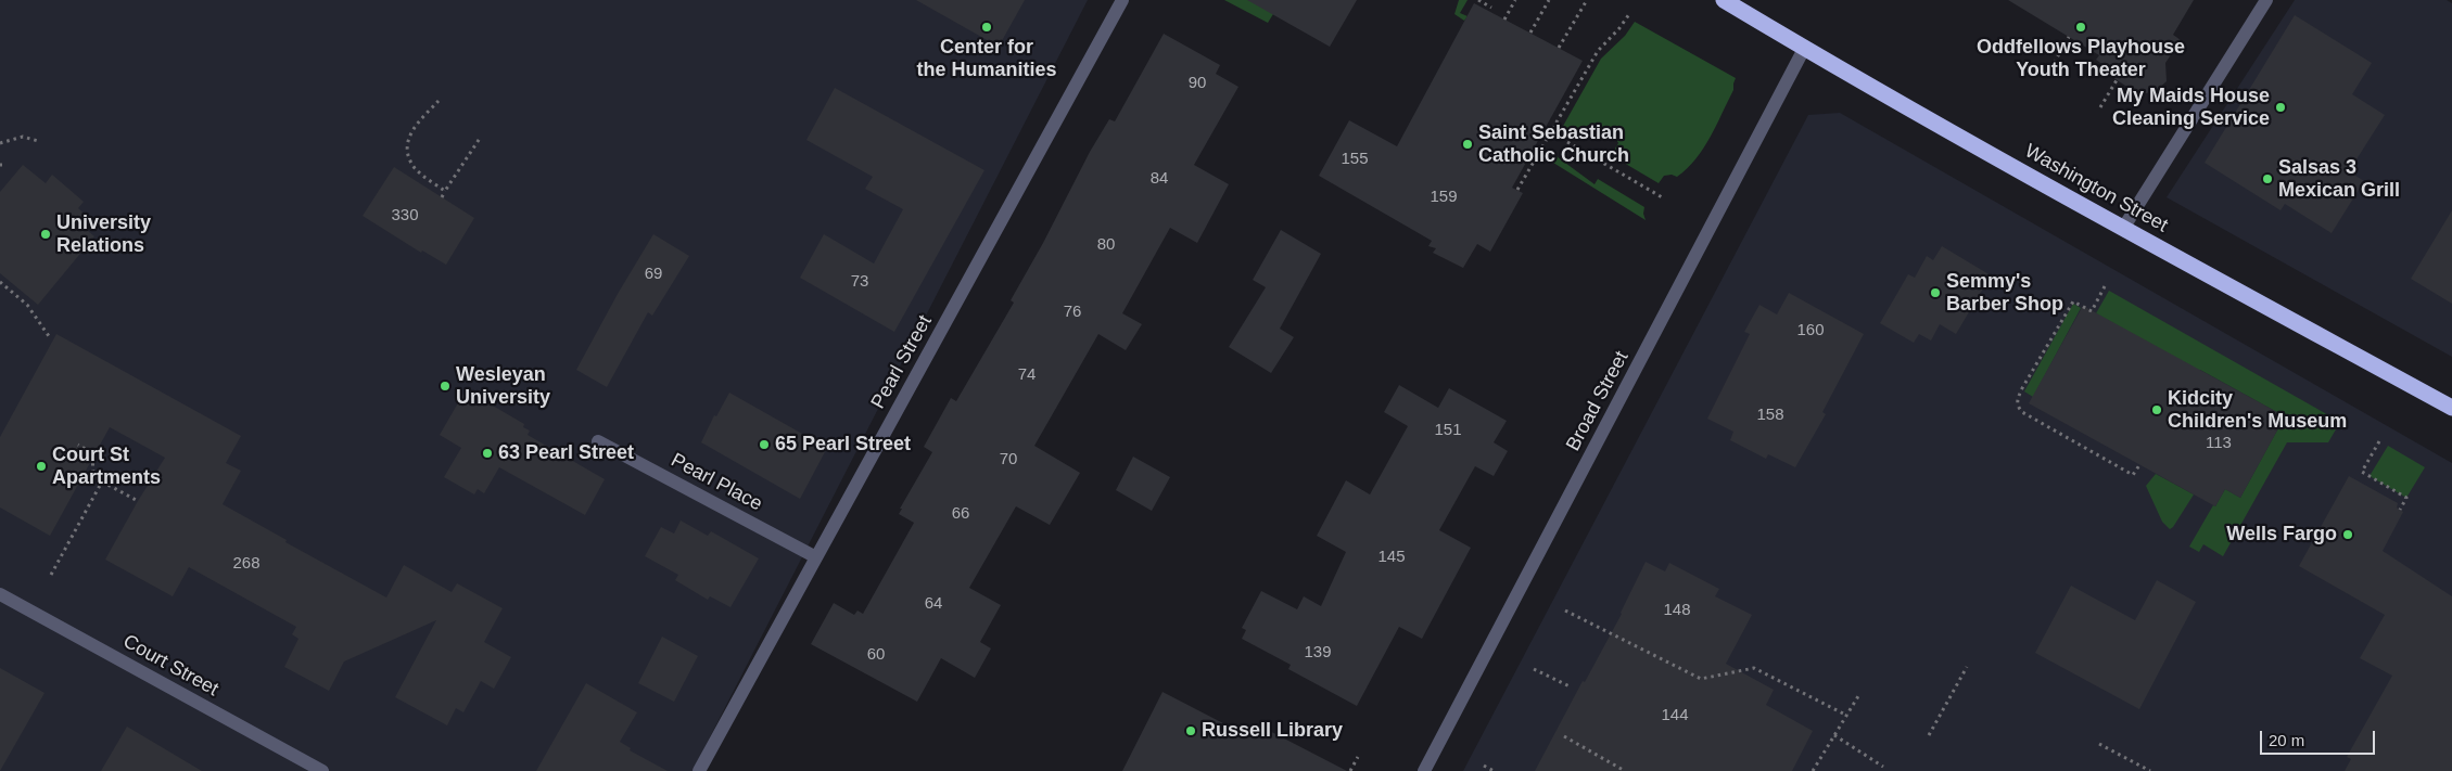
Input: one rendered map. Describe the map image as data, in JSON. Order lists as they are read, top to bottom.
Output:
{
  "streets": {
    "highway": ["Washington Street"],
    "street": [
      "Pearl Street",
      "Broad Street",
      "Pearl Place",
      "Court Street"
    ]
  },
  "crossings": [
    ["Washington Street", "Broad Street"],
    ["Pearl Street", "Pearl Place"]
  ],
  "places": [
    "Center for the Humanities",
    "Oddfellows Playhouse Youth Theater",
    "My Maids House Cleaning Service",
    "Saint Sebastian Catholic Church",
    "Salsas 3 Mexican Grill",
    "University Relations",
    "Semmy's Barber Shop",
    "Wesleyan University",
    "Kidcity Children's Museum",
    "65 Pearl Street",
    "63 Pearl Street",
    "Court St Apartments",
    "Wells Fargo",
    "Russell Library"
  ],
  "house_numbers": [
    "90",
    "155",
    "84",
    "159",
    "330",
    "80",
    "69",
    "73",
    "76",
    "160",
    "74",
    "158",
    "151",
    "113",
    "70",
    "66",
    "145",
    "268",
    "64",
    "148",
    "139",
    "60",
    "144"
  ],
  "scale_bar": "20 m"
}
